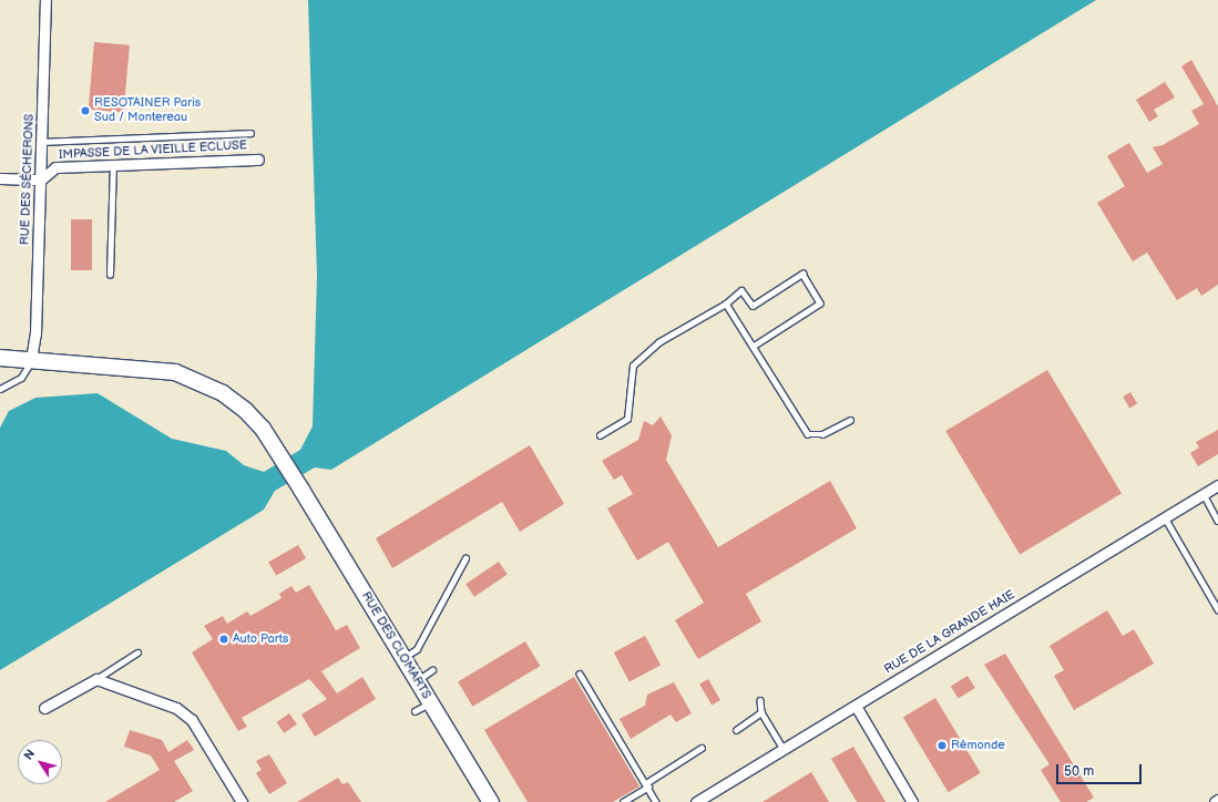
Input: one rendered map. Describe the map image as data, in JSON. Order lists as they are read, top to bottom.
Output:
{
  "streets": {
    "main road": ["RUE DES CLOMARTS"],
    "street": ["IMPASSE DE LA VIEILLE ECLUSE", "RUE DES SÉCHERONS", "RUE DE LA GRANDE HAIE"]
  },
  "crossings": [
    ["IMPASSE DE LA VIEILLE ECLUSE", "RUE DES SÉCHERONS"],
    ["RUE DES SÉCHERONS", "RUE DES CLOMARTS"]
  ],
  "places": ["RESOTAINER Paris Sud / Montereau", "Auto Parts", "Rémonde"],
  "scale_bar": "50 m",
  "north": "top left"
}
